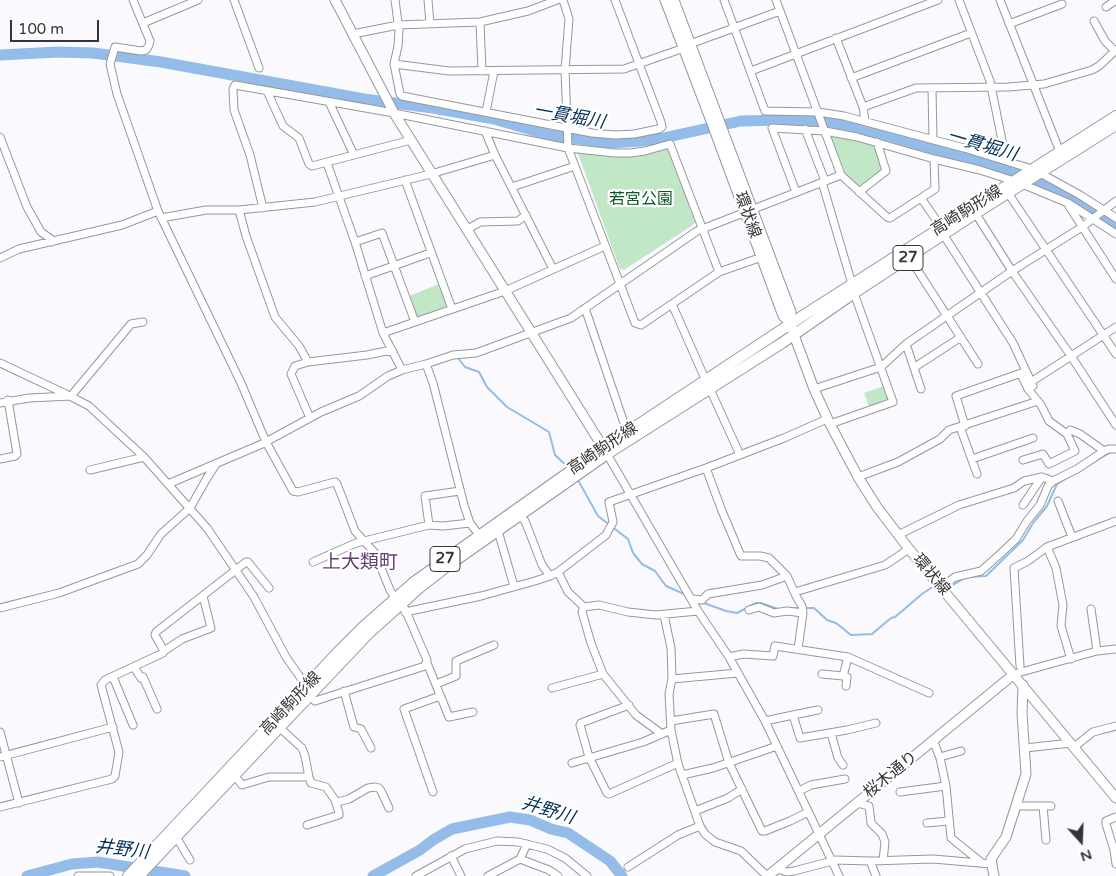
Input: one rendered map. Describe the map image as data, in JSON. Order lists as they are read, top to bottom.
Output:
{
  "streets": {
    "main road": ["高崎駒形線", "27"],
    "street": ["環状線", "桜木通り"]
  },
  "crossings": [
    ["高崎駒形線", "環状線"],
    ["高崎駒形線", "27"],
    ["環状線", "桜木通り"]
  ],
  "districts": ["上大類町"],
  "water": ["一貫堀川", "井野川"],
  "parks": ["若宮公園"],
  "scale_bar": "100 m",
  "north": "bottom"
}
